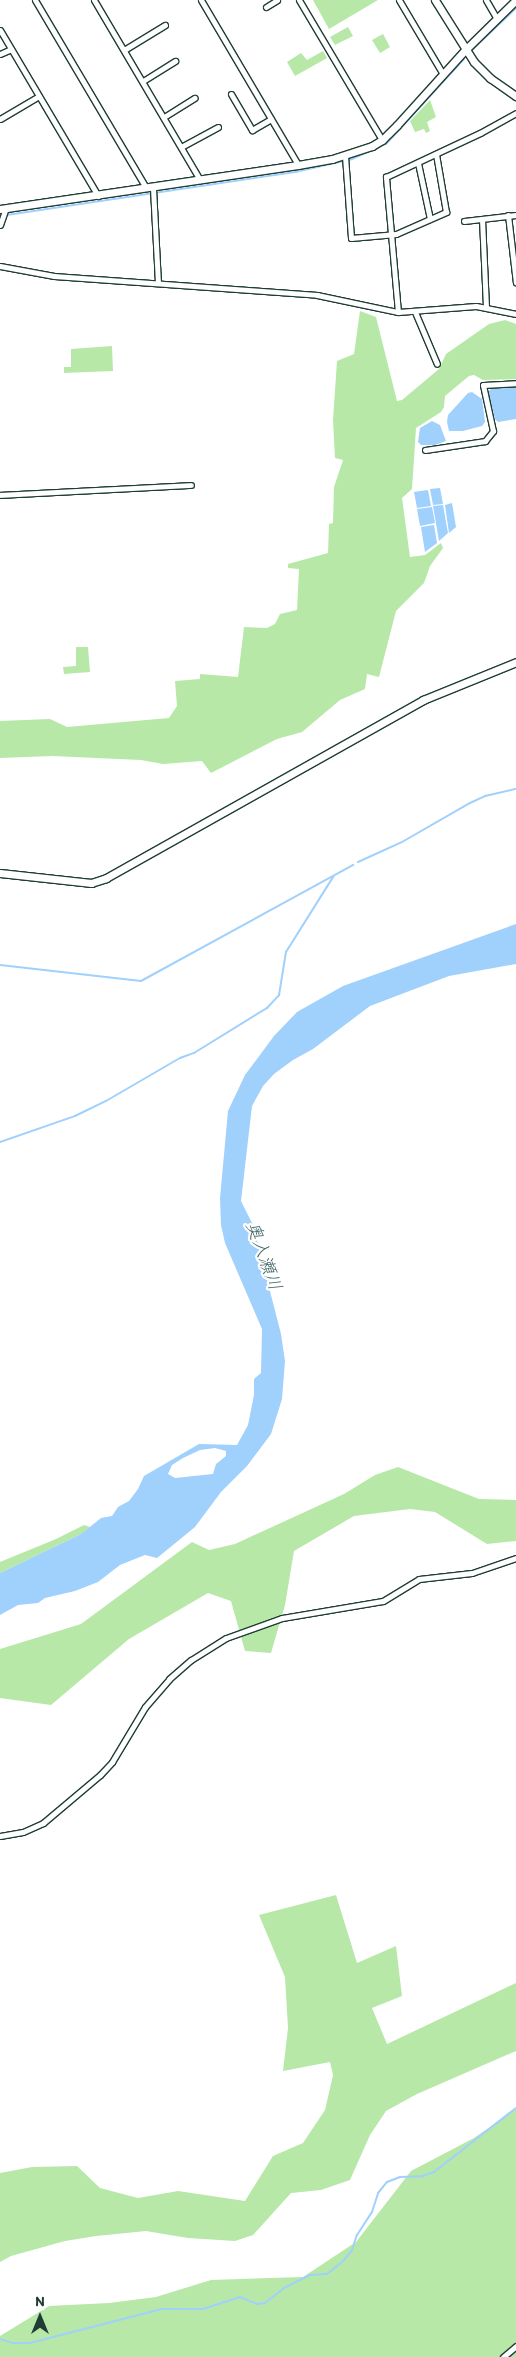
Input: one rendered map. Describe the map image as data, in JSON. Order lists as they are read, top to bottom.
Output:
{
  "water": ["奥入瀬川"],
  "north": "top"
}
